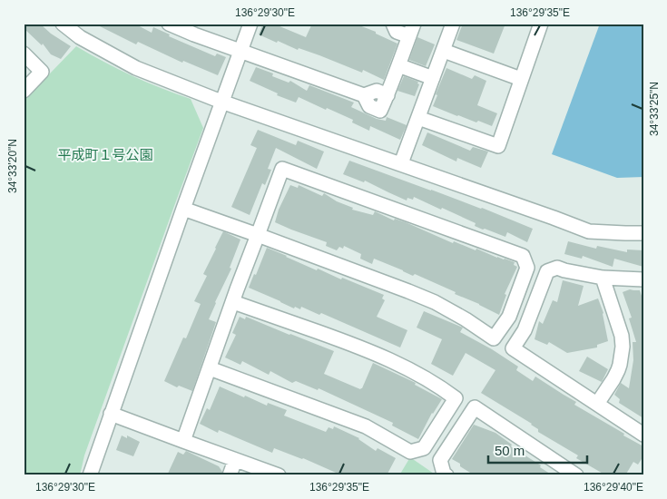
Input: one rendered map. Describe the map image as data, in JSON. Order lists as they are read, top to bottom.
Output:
{
  "parks": ["平成町１号公園"],
  "scale_bar": "50 m",
  "coordinates": [
    "136°29'30\"E",
    "136°29'35\"E",
    "34°33'25\"N",
    "34°33'20\"N",
    "136°29'40\"E"
  ]
}
